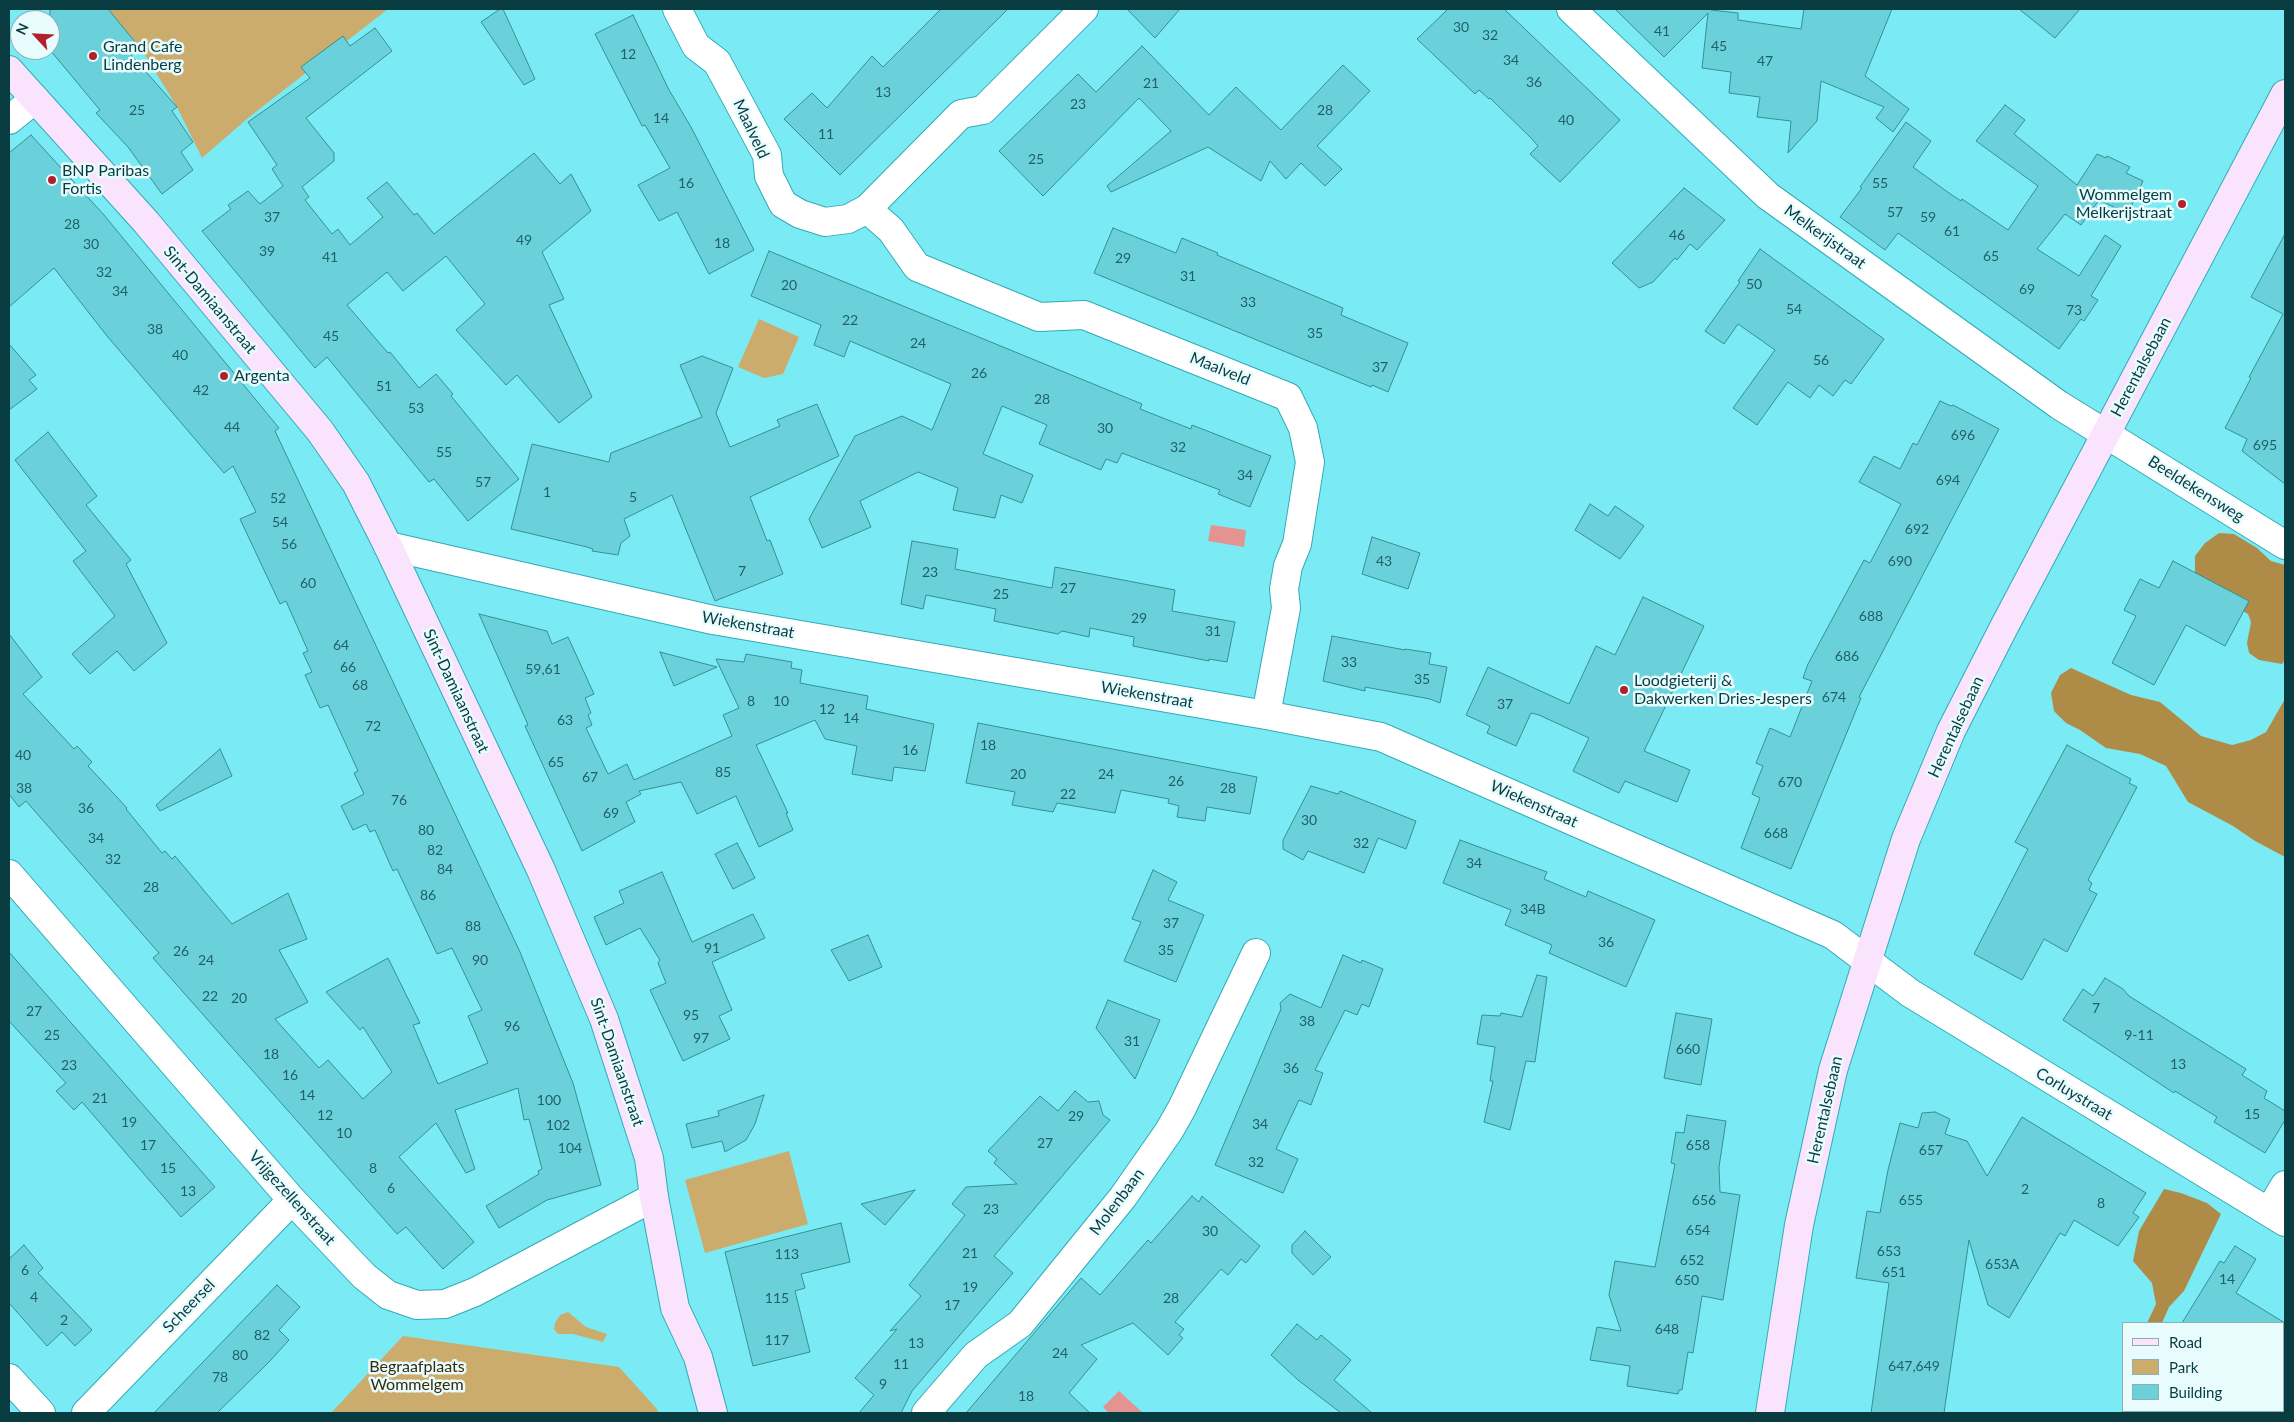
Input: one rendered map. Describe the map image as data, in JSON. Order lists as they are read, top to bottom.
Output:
{
  "streets": {
    "street": [
      "Maalveld",
      "Melkerijstraat",
      "Sint-Damiaanstraat",
      "Herentalsebaan",
      "Beeldekensweg",
      "Wiekenstraat",
      "Corluystraat",
      "Vrijgezellenstraat",
      "Molenbaan",
      "Scheersel"
    ]
  },
  "crossings": [
    ["Maalveld", "Wiekenstraat"],
    ["Melkerijstraat", "Herentalsebaan"],
    ["Melkerijstraat", "Beeldekensweg"],
    ["Sint-Damiaanstraat", "Wiekenstraat"],
    ["Sint-Damiaanstraat", "Vrijgezellenstraat"],
    ["Herentalsebaan", "Beeldekensweg"],
    ["Herentalsebaan", "Wiekenstraat"],
    ["Herentalsebaan", "Corluystraat"],
    ["Wiekenstraat", "Corluystraat"],
    ["Vrijgezellenstraat", "Scheersel"]
  ],
  "parks": ["Begraafplaats Wommelgem"],
  "places": [
    "Grand Cafe Lindenberg",
    "BNP Paribas Fortis",
    "Wommelgem Melkerijstraat",
    "Argenta",
    "Loodgieterij & Dakwerken Dries-Jespers"
  ],
  "house_numbers": [
    "30",
    "41",
    "32",
    "45",
    "12",
    "34",
    "47",
    "36",
    "21",
    "13",
    "23",
    "25",
    "28",
    "14",
    "40",
    "11",
    "25",
    "16",
    "55",
    "57",
    "37",
    "59",
    "28",
    "61",
    "46",
    "49",
    "18",
    "30",
    "39",
    "65",
    "41",
    "29",
    "32",
    "31",
    "50",
    "20",
    "69",
    "34",
    "33",
    "54",
    "73",
    "22",
    "38",
    "35",
    "45",
    "24",
    "40",
    "56",
    "37",
    "26",
    "51",
    "42",
    "28",
    "53",
    "44",
    "30",
    "696",
    "695",
    "32",
    "55",
    "34",
    "694",
    "57",
    "1",
    "5",
    "52",
    "54",
    "692",
    "56",
    "43",
    "690",
    "7",
    "23",
    "60",
    "27",
    "25",
    "688",
    "29",
    "31",
    "64",
    "686",
    "33",
    "66",
    "59,61",
    "35",
    "68",
    "674",
    "8",
    "10",
    "37",
    "12",
    "14",
    "63",
    "72",
    "18",
    "16",
    "40",
    "65",
    "85",
    "20",
    "24",
    "67",
    "26",
    "670",
    "38",
    "28",
    "22",
    "76",
    "36",
    "69",
    "30",
    "80",
    "668",
    "34",
    "32",
    "82",
    "32",
    "34",
    "84",
    "28",
    "86",
    "34B",
    "37",
    "88",
    "36",
    "91",
    "35",
    "26",
    "24",
    "90",
    "22",
    "20",
    "7",
    "27",
    "95",
    "38",
    "96",
    "25",
    "9-11",
    "97",
    "31",
    "660",
    "18",
    "13",
    "23",
    "36",
    "16",
    "14",
    "21",
    "100",
    "15",
    "12",
    "29",
    "19",
    "34",
    "102",
    "10",
    "27",
    "17",
    "658",
    "104",
    "657",
    "32",
    "15",
    "8",
    "6",
    "2",
    "13",
    "656",
    "655",
    "8",
    "23",
    "654",
    "30",
    "653",
    "21",
    "113",
    "652",
    "653A",
    "6",
    "651",
    "14",
    "650",
    "19",
    "4",
    "115",
    "28",
    "17",
    "2",
    "648",
    "82",
    "117",
    "13",
    "24",
    "80",
    "11",
    "647,649",
    "78",
    "9",
    "18"
  ],
  "legend": ["Road", "Park", "Building"],
  "north": "top left"
}
